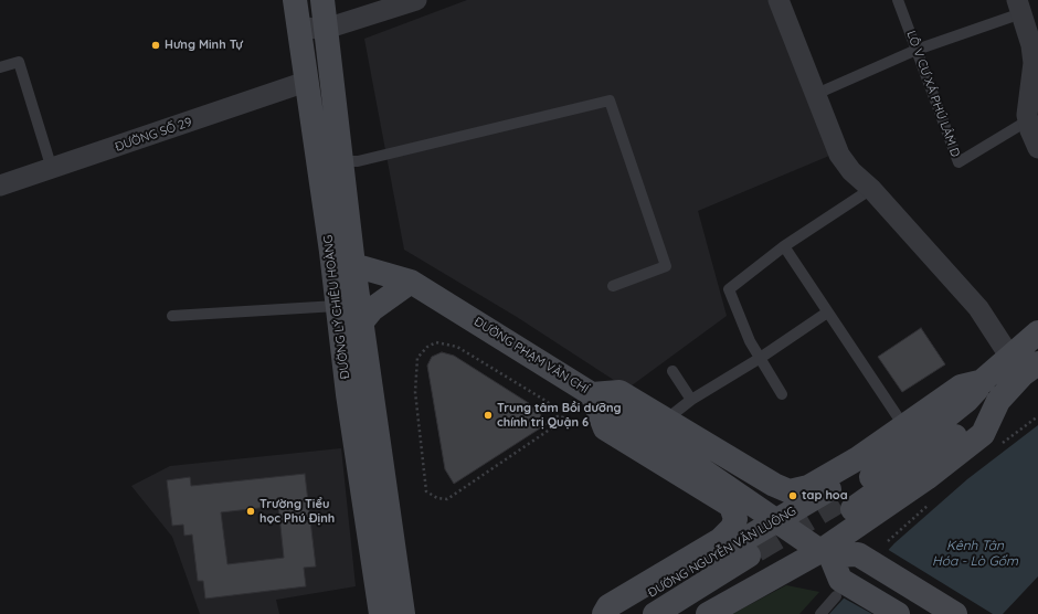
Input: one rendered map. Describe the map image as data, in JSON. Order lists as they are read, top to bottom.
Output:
{
  "streets": {
    "main road": ["ĐƯỜNG LÝ CHIÊU HOÀNG", "ĐƯỜNG PHẠM VĂN CHÍ", "ĐƯỜNG NGUYỄN VĂN LUÔNG"],
    "street": ["ĐƯỜNG SỐ 29"],
    "lane": ["LÔ V CƯ XÁ PHÚ LÂM D"]
  },
  "crossings": [
    ["ĐƯỜNG SỐ 29", "ĐƯỜNG LÝ CHIÊU HOÀNG"],
    ["ĐƯỜNG LÝ CHIÊU HOÀNG", "ĐƯỜNG PHẠM VĂN CHÍ"],
    ["ĐƯỜNG PHẠM VĂN CHÍ", "ĐƯỜNG NGUYỄN VĂN LUÔNG"]
  ],
  "water": ["Kênh Tân Hóa - Lò Gốm"],
  "places": [
    "Hưng Minh Tự",
    "Trung tâm Bồi dưỡng chính trị Quận 6",
    "tap hoa",
    "Trường Tiểu học Phú Định"
  ]
}
